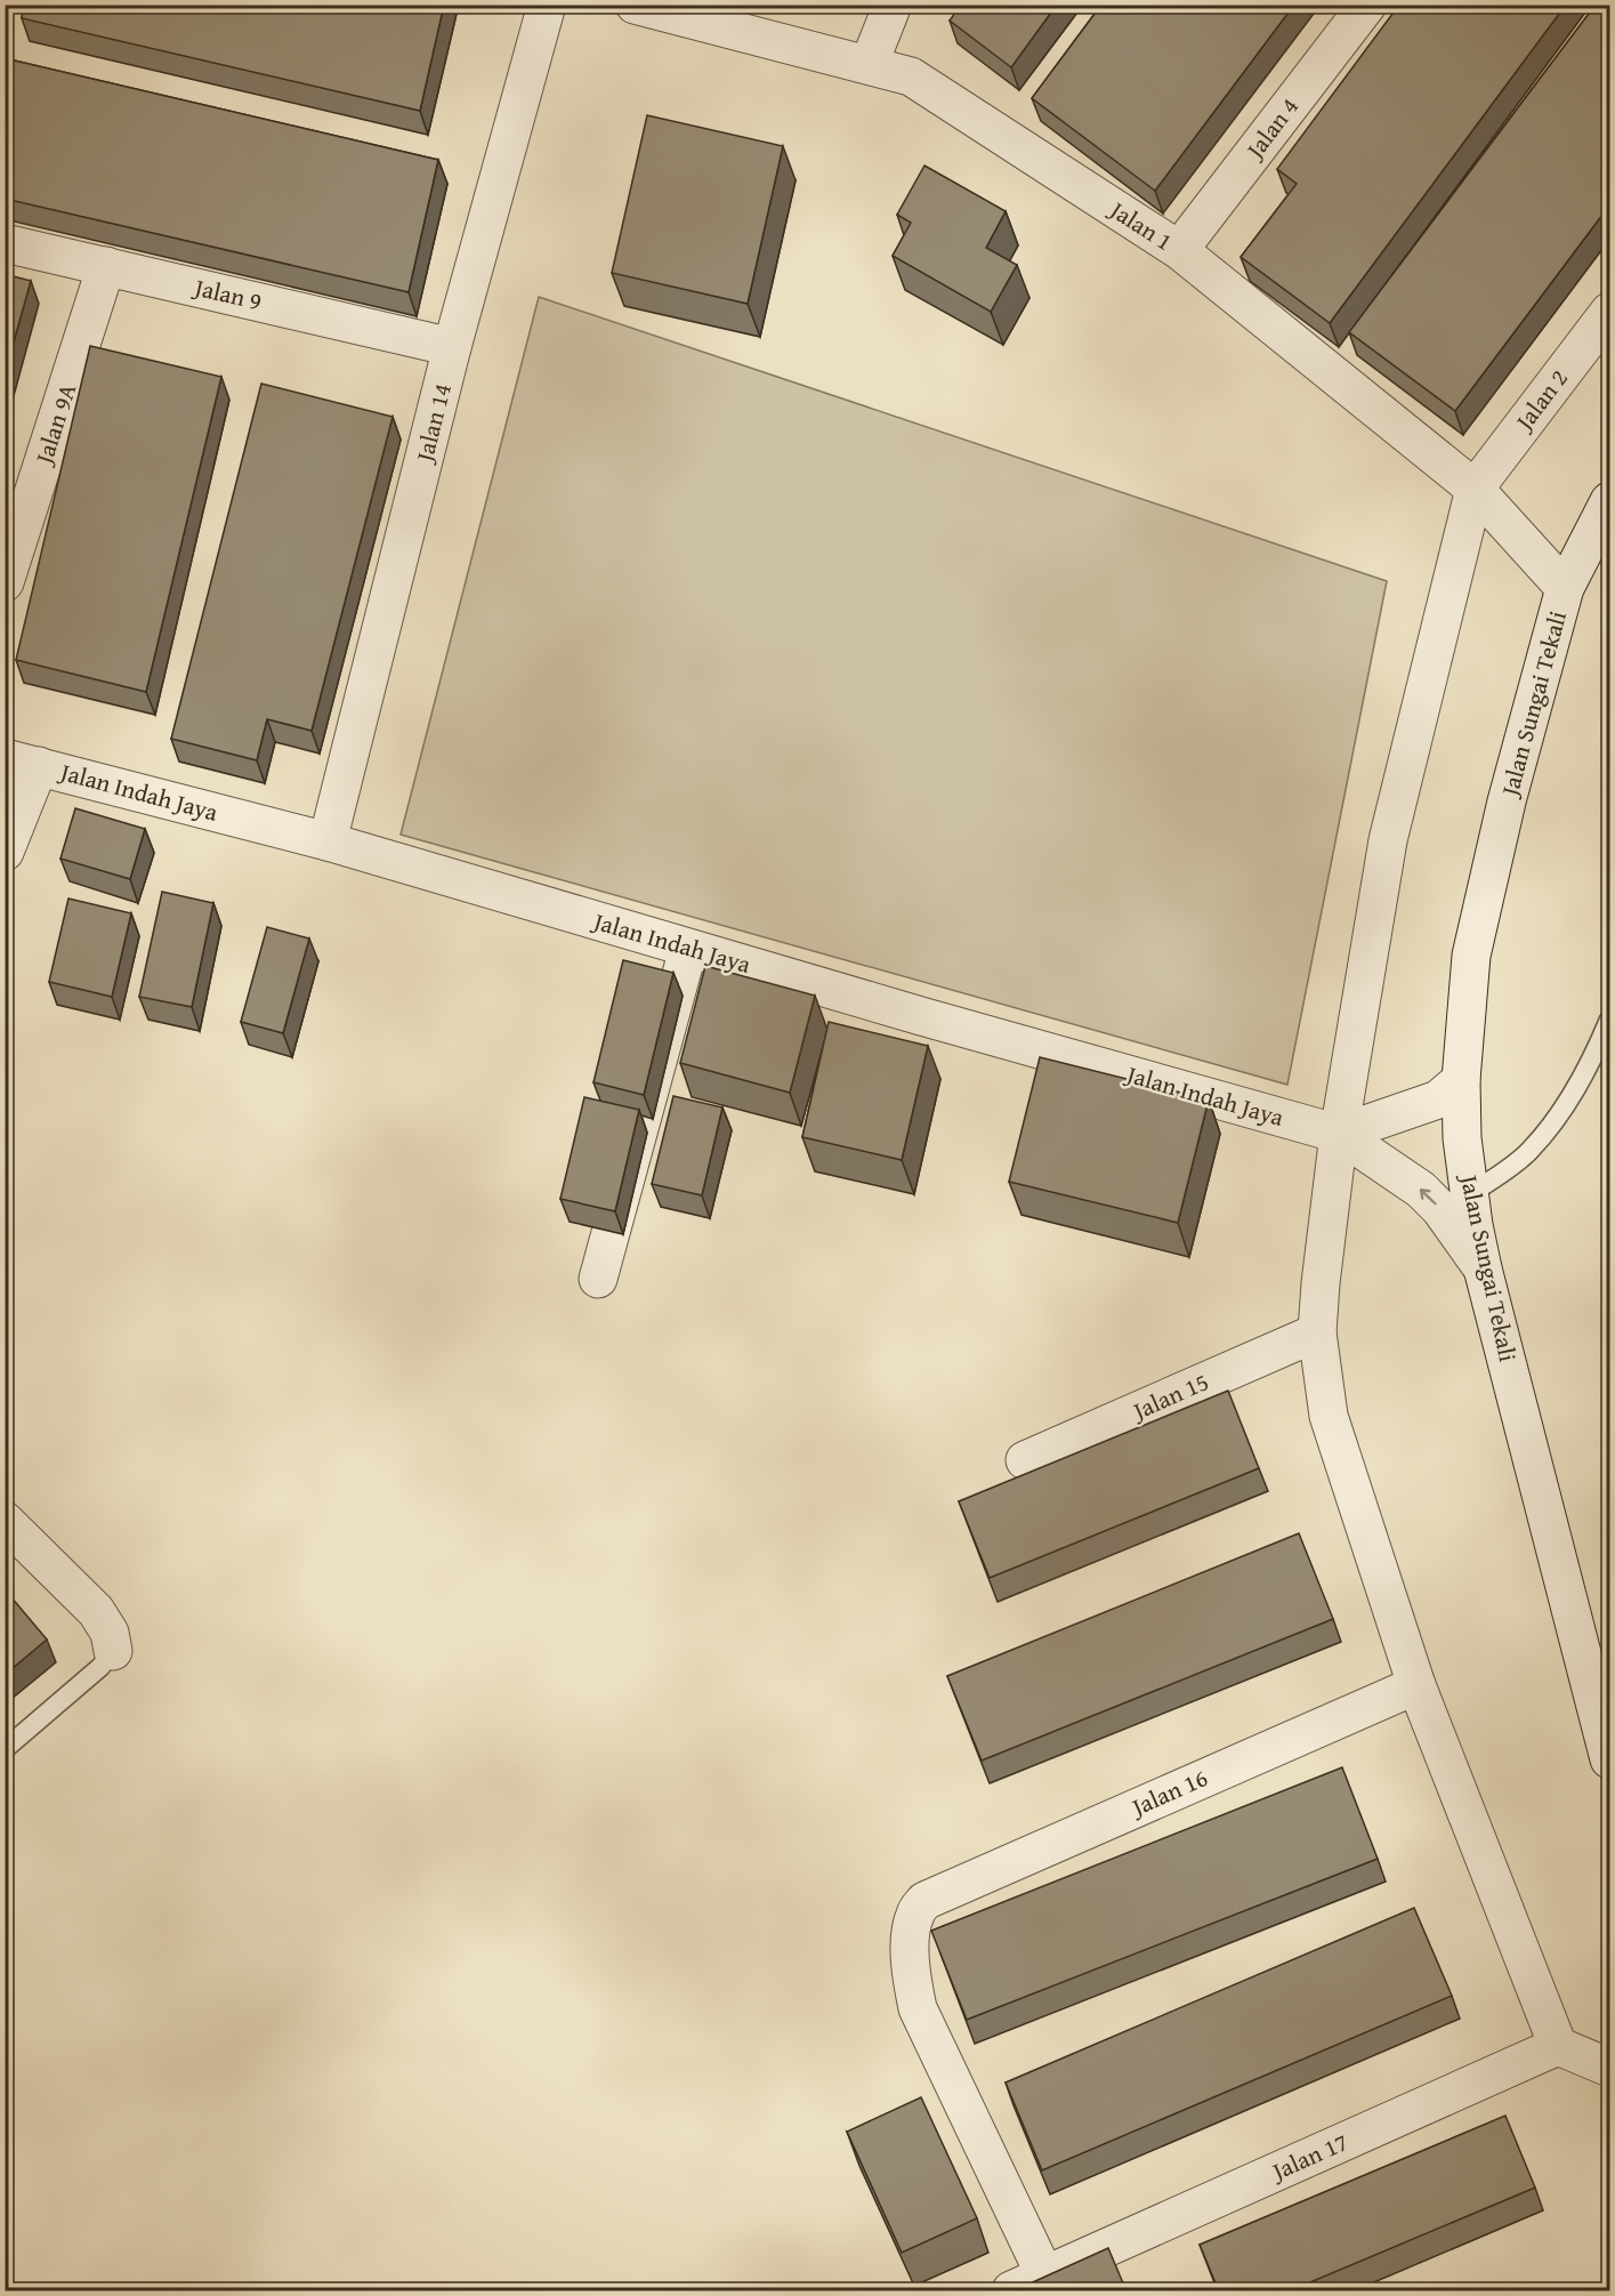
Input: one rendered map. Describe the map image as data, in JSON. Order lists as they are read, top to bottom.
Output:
{
  "streets": {
    "street": [
      "Jalan 4",
      "Jalan 1",
      "Jalan 9",
      "Jalan 2",
      "Jalan 14",
      "Jalan 9A",
      "Jalan Sungai Tekali",
      "Jalan Indah Jaya",
      "Jalan 15",
      "Jalan 16",
      "Jalan 17"
    ]
  },
  "crossings": [
    ["Jalan 4", "Jalan 1"],
    ["Jalan 1", "Jalan 2"],
    ["Jalan 1", "Jalan Sungai Tekali"],
    ["Jalan 9", "Jalan 14"],
    ["Jalan 9", "Jalan 9A"],
    ["Jalan 14", "Jalan Indah Jaya"],
    ["Jalan Sungai Tekali", "Jalan Indah Jaya"],
    ["Jalan 16", "Jalan 17"]
  ]
}
